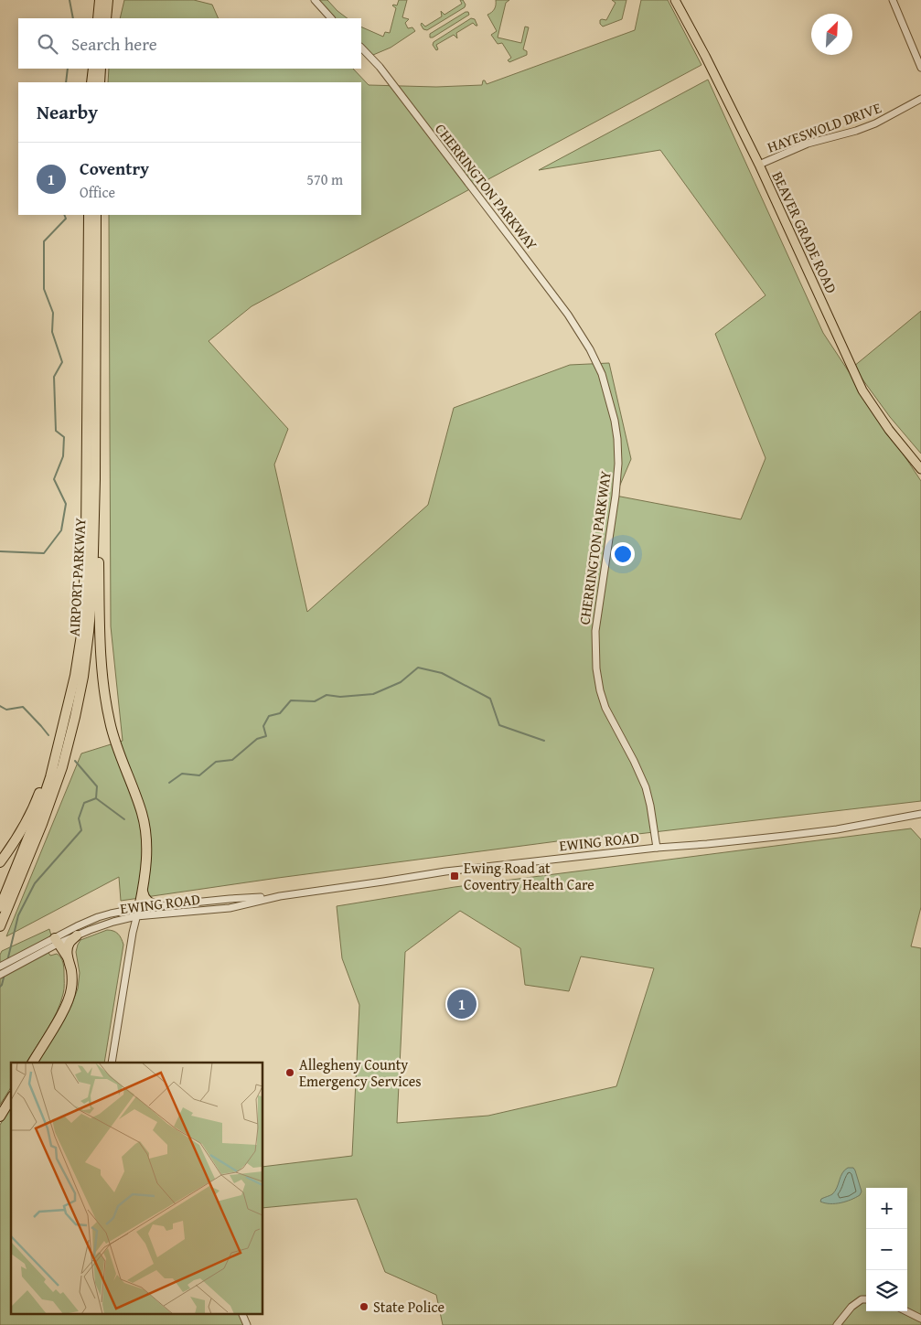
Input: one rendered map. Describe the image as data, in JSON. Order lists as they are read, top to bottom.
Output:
{
  "streets": {
    "highway": ["AIRPORT PARKWAY"],
    "main road": ["BEAVER GRADE ROAD"],
    "street": ["HAYESWOLD DRIVE", "CHERRINGTON PARKWAY", "EWING ROAD"]
  },
  "crossings": [
    ["HAYESWOLD DRIVE", "BEAVER GRADE ROAD"],
    ["CHERRINGTON PARKWAY", "EWING ROAD"]
  ],
  "places": {
    "transit": ["Ewing Road at Coventry Health Care"],
    "other": ["Allegheny County Emergency Services", "State Police"]
  },
  "north": "top right",
  "page": {
    "search": "Search here",
    "heading": "Nearby",
    "list": [
      {
        "mark": "1",
        "name": "Coventry",
        "note": "Office",
        "value": "570 m"
      }
    ],
    "pins": "1",
    "map_buttons": ["+", "−"]
  }
}
